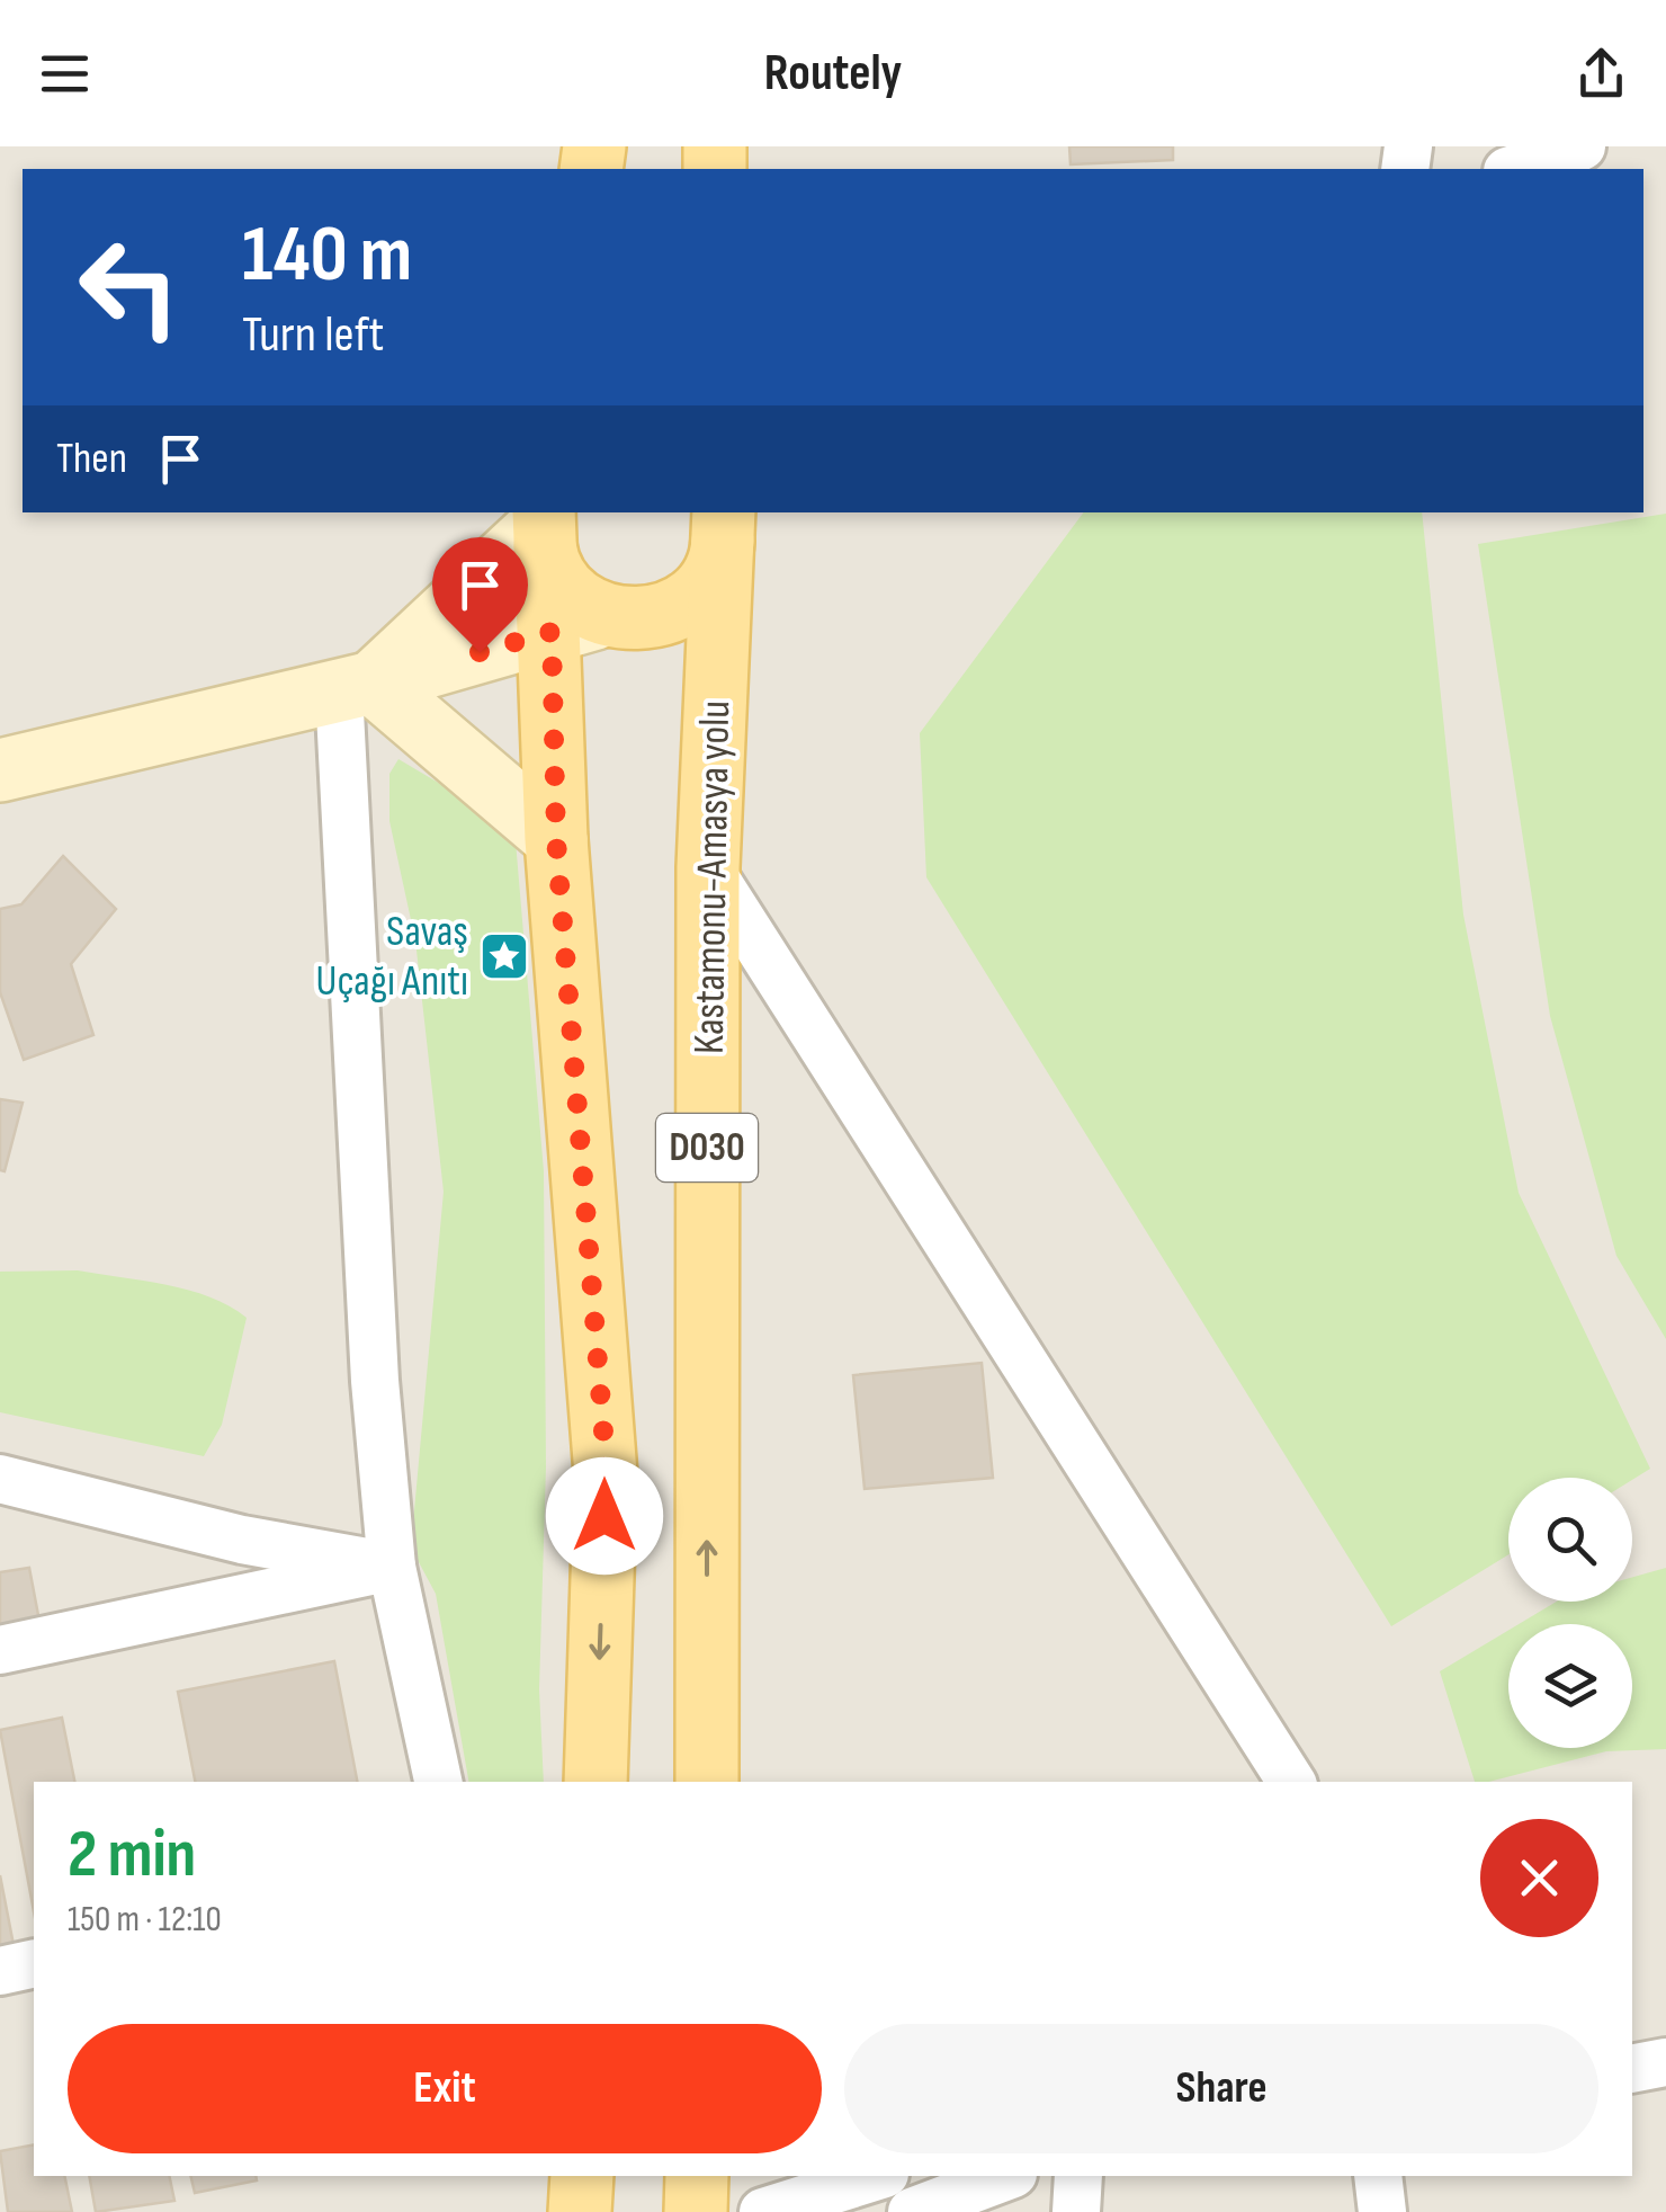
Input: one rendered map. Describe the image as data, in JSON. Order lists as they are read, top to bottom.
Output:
{
  "streets": {
    "main road": ["Kastamonu-Amasya yolu", "D030"]
  },
  "places": {
    "place": ["Savaş Uçağı Anıtı"]
  },
  "page": {
    "header": "Routely",
    "turn": ["140 m", "Turn left"],
    "then": "Then",
    "heading": ["2 min", "150 m · 12:10"],
    "buttons": ["Exit", "Share"]
  }
}
